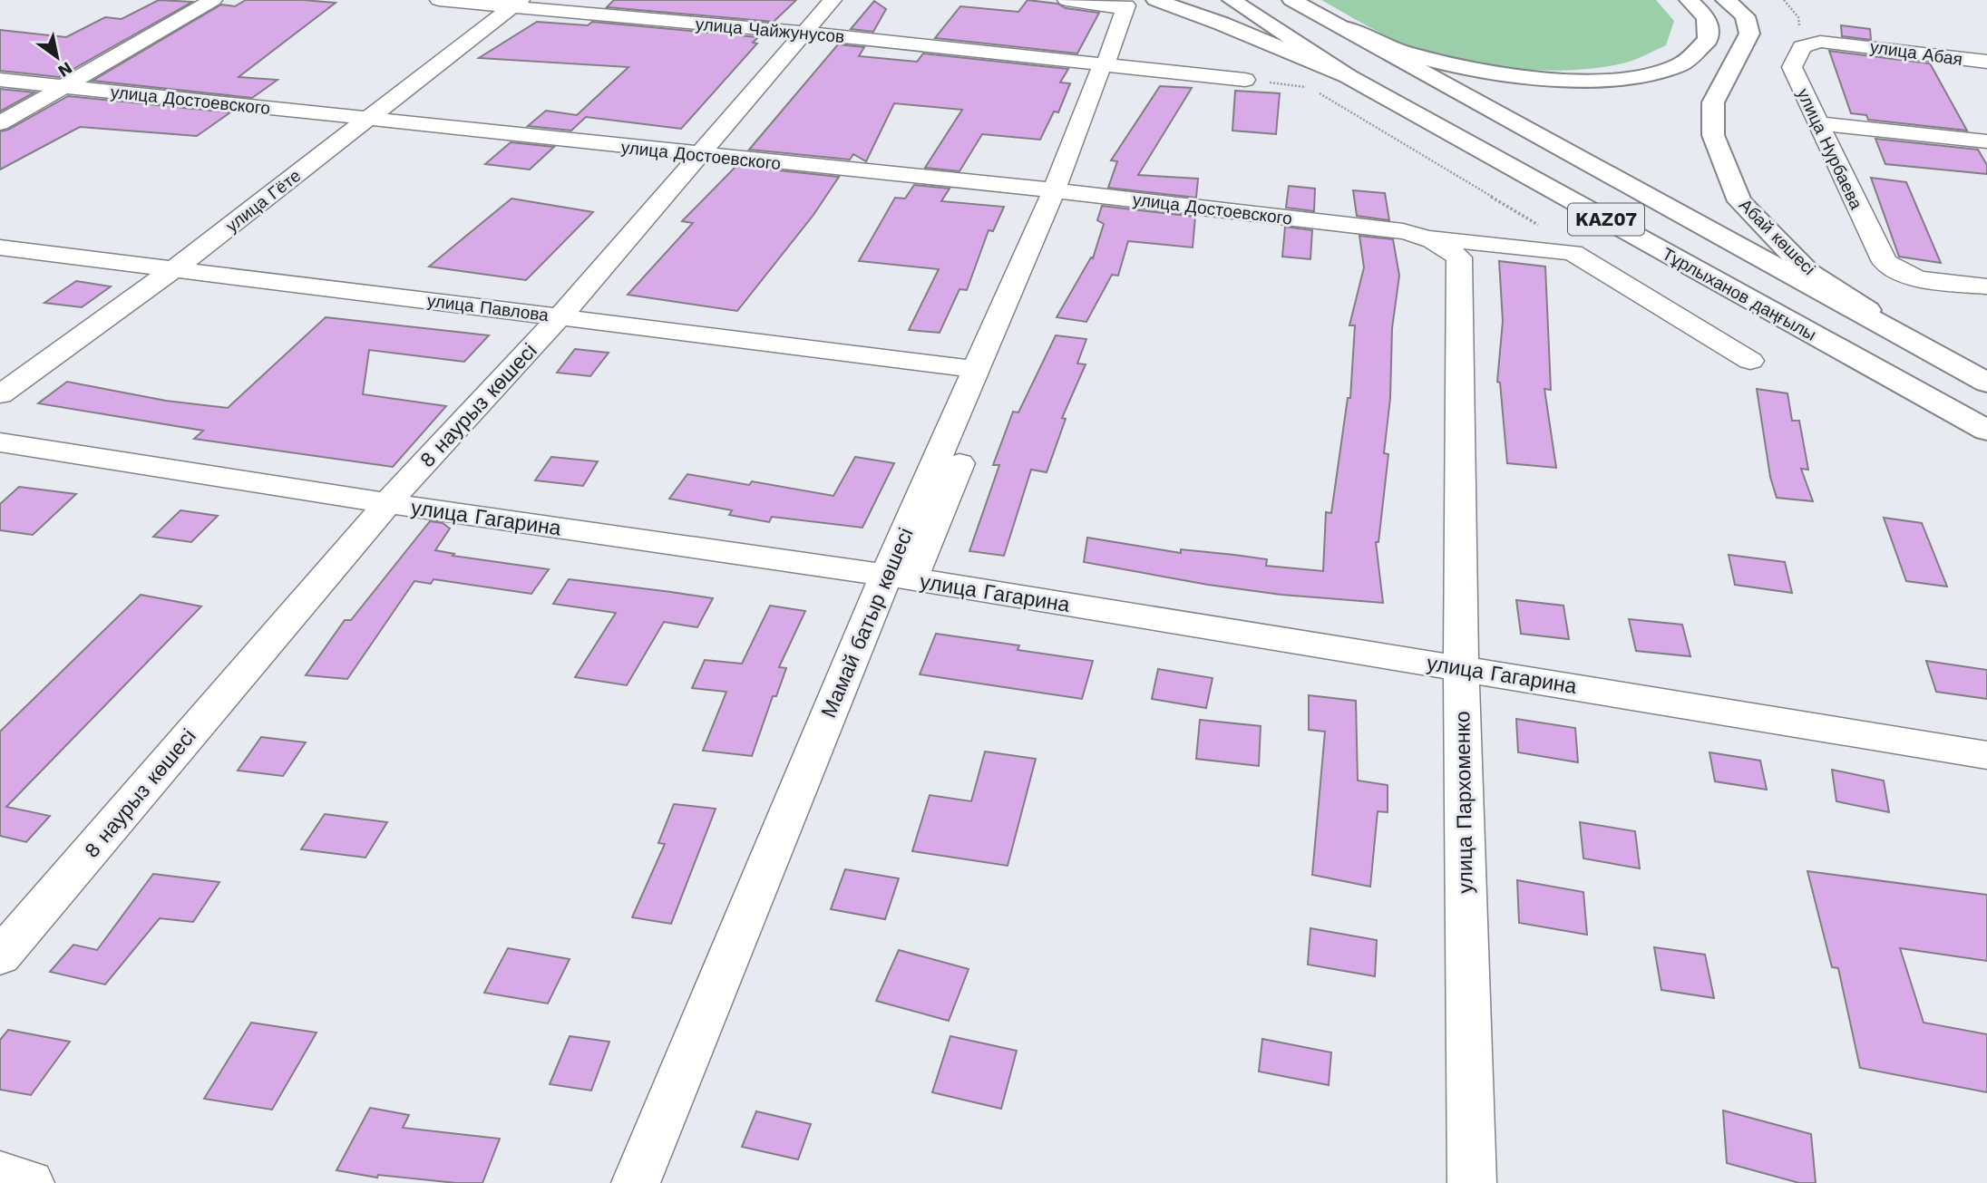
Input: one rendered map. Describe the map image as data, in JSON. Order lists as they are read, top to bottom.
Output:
{
  "streets": {
    "main road": ["KAZ07", "Абай көшесі", "Тұрлыханов даңғылы"],
    "street": [
      "улица Чайжунусов",
      "улица Абая",
      "улица Достоевского",
      "улица Нурбаева",
      "улица Гёте",
      "улица Павлова",
      "8 наурыз көшесі",
      "улица Гагарина",
      "Мамай батыр көшесі",
      "улица Пархоменко"
    ]
  },
  "crossings": [
    ["улица Чайжунусов", "улица Гёте"],
    ["улица Чайжунусов", "8 наурыз көшесі"],
    ["улица Чайжунусов", "Мамай батыр көшесі"],
    ["улица Абая", "улица Нурбаева"],
    ["улица Достоевского", "улица Гёте"],
    ["улица Достоевского", "8 наурыз көшесі"],
    ["улица Достоевского", "Мамай батыр көшесі"],
    ["улица Достоевского", "улица Пархоменко"],
    ["улица Гёте", "улица Павлова"],
    ["Абай көшесі", "Тұрлыханов даңғылы"],
    ["улица Павлова", "8 наурыз көшесі"],
    ["улица Павлова", "Мамай батыр көшесі"],
    ["8 наурыз көшесі", "улица Гагарина"],
    ["улица Гагарина", "Мамай батыр көшесі"],
    ["улица Гагарина", "улица Пархоменко"]
  ],
  "north": "bottom right"
}
